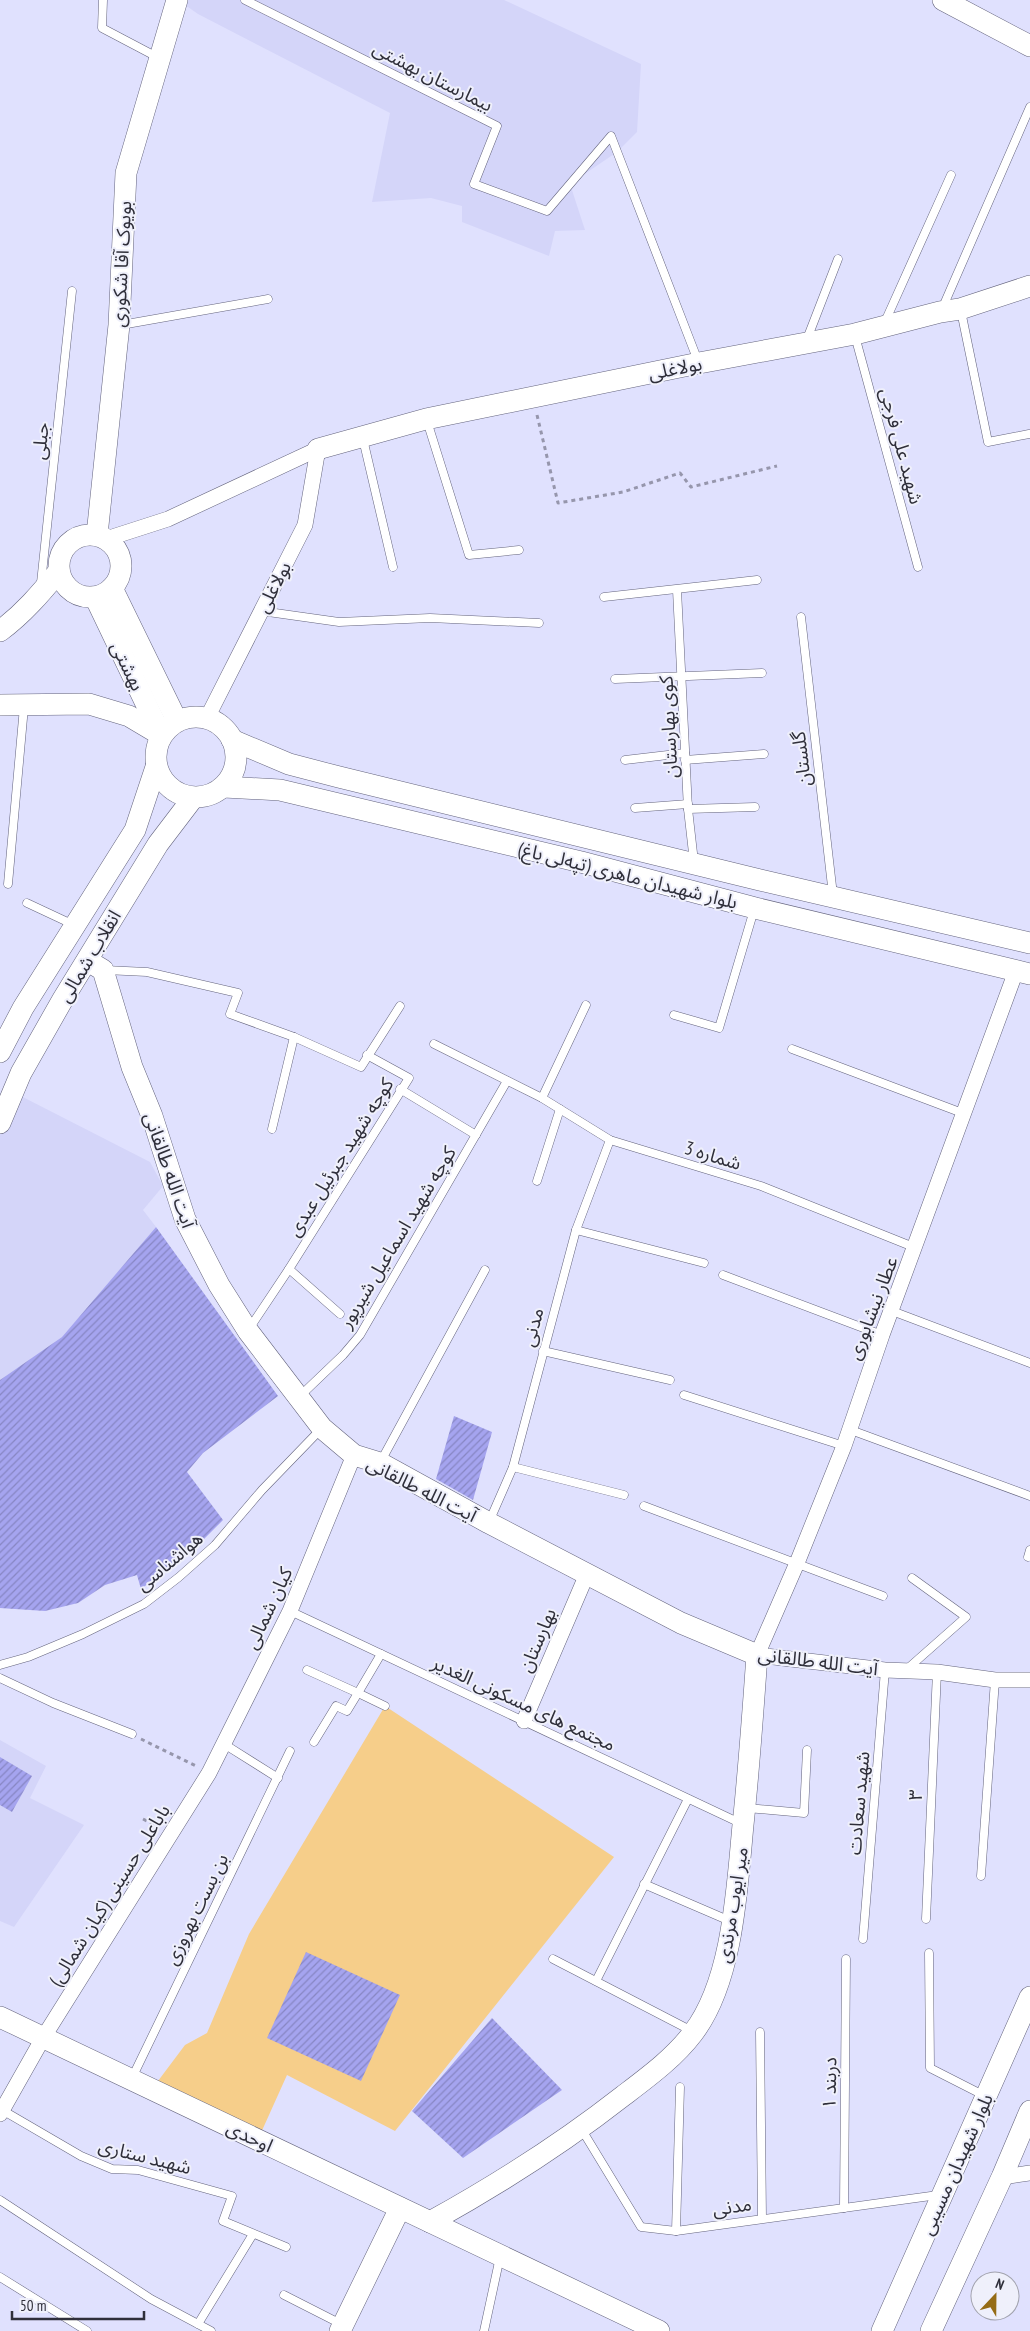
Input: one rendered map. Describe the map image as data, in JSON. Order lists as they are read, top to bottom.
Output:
{
  "streets": {
    "street": [
      "بویوک آقا شکوری",
      "بولاغلی",
      "بهشتی",
      "بلوار شهیدان ماهری (تپه‌لی باغ)",
      "انقلاب شمالی",
      "آیت الله طالقانی",
      "عطار نیشابوری",
      "کیان شمالی",
      "بهارستان",
      "باباعلی حسینی (کیان شمالی)",
      "میر ایوب مرندی",
      "اوحدی",
      "بلوار شهیدان مسیبی"
    ],
    "lane": [
      "بیمارستان بهشتی",
      "جبلی",
      "شهید علی فرجی",
      "کوی بهارستان",
      "گلستان",
      "شماره 3",
      "کوچه شهید جبرئیل عبدی",
      "کوچه شهید اسماعیل شیرپور",
      "مدنی",
      "هواشناسی",
      "مجتمع های مسکونی الغدیر",
      "۳",
      "شهید سعادت",
      "بن بست بهروزی",
      "دربند ۱",
      "شهید ستاری"
    ]
  },
  "crossings": [
    ["بیمارستان بهشتی", "بولاغلی"],
    ["بویوک آقا شکوری", "بولاغلی"],
    ["بویوک آقا شکوری", "بهشتی"],
    ["بولاغلی", "شهید علی فرجی"],
    ["بولاغلی", "بهشتی"],
    ["بولاغلی", "بلوار شهیدان ماهری (تپه‌لی باغ)"],
    ["بولاغلی", "انقلاب شمالی"],
    ["بهشتی", "بلوار شهیدان ماهری (تپه‌لی باغ)"],
    ["بهشتی", "انقلاب شمالی"],
    ["کوی بهارستان", "بلوار شهیدان ماهری (تپه‌لی باغ)"],
    ["گلستان", "بلوار شهیدان ماهری (تپه‌لی باغ)"],
    ["بلوار شهیدان ماهری (تپه‌لی باغ)", "انقلاب شمالی"],
    ["بلوار شهیدان ماهری (تپه‌لی باغ)", "عطار نیشابوری"],
    ["انقلاب شمالی", "کوچه شهید جبرئیل عبدی"],
    ["انقلاب شمالی", "آیت الله طالقانی"],
    ["شماره 3", "کوچه شهید اسماعیل شیرپور"],
    ["شماره 3", "عطار نیشابوری"],
    ["شماره 3", "مدنی"],
    ["کوچه شهید جبرئیل عبدی", "آیت الله طالقانی"],
    ["آیت الله طالقانی", "کوچه شهید اسماعیل شیرپور"],
    ["آیت الله طالقانی", "عطار نیشابوری"],
    ["آیت الله طالقانی", "مدنی"],
    ["آیت الله طالقانی", "هواشناسی"],
    ["آیت الله طالقانی", "کیان شمالی"],
    ["آیت الله طالقانی", "بهارستان"],
    ["آیت الله طالقانی", "۳"],
    ["آیت الله طالقانی", "شهید سعادت"],
    ["آیت الله طالقانی", "میر ایوب مرندی"],
    ["عطار نیشابوری", "میر ایوب مرندی"],
    ["مدنی", "میر ایوب مرندی"],
    ["مدنی", "دربند ۱"],
    ["مدنی", "بلوار شهیدان مسیبی"],
    ["کیان شمالی", "مجتمع های مسکونی الغدیر"],
    ["کیان شمالی", "باباعلی حسینی (کیان شمالی)"],
    ["بهارستان", "مجتمع های مسکونی الغدیر"],
    ["مجتمع های مسکونی الغدیر", "میر ایوب مرندی"],
    ["باباعلی حسینی (کیان شمالی)", "اوحدی"],
    ["باباعلی حسینی (کیان شمالی)", "شهید ستاری"],
    ["میر ایوب مرندی", "اوحدی"],
    ["بن بست بهروزی", "اوحدی"]
  ],
  "scale_bar": "50 m",
  "north": "top"
}
